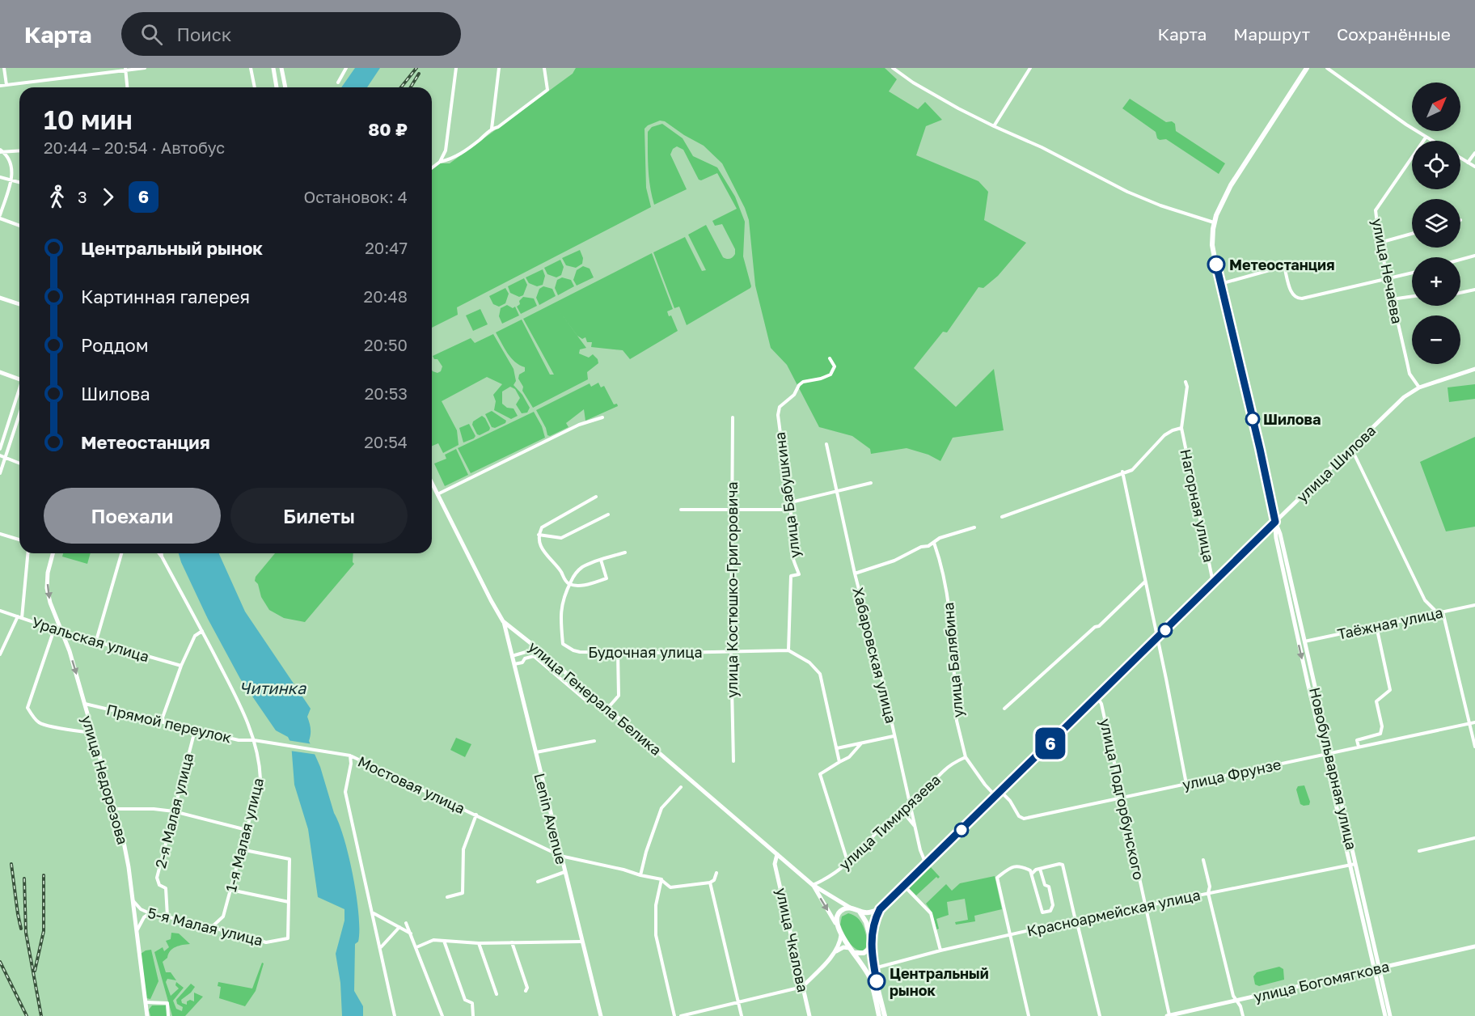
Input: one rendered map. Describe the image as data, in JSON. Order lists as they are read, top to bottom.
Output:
{
  "streets": {
    "main road": [
      "улица Шилова",
      "улица Генерала Белика",
      "Новобульварная улица",
      "улица Недорезова",
      "Lenin Avenue",
      "улица Чкалова",
      "улица Богомягкова"
    ],
    "street": [
      "улица Нечаева",
      "улица Бабушкина",
      "Нагорная улица",
      "улица Костюшко-Григоровича",
      "Таёжная улица",
      "Уральская улица",
      "Будочная улица",
      "Хабаровская улица",
      "улица Балябина",
      "Прямой переулок",
      "улица Фрунзе",
      "Мостовая улица",
      "улица Подгорбунского",
      "2-я Малая улица",
      "улица Тимирязева",
      "1-я Малая улица",
      "Красноармейская улица",
      "5-я Малая улица"
    ]
  },
  "crossings": [
    ["улица Нечаева", "улица Шилова"],
    ["улица Шилова", "Нагорная улица"],
    ["улица Шилова", "Хабаровская улица"],
    ["улица Шилова", "улица Балябина"],
    ["улица Шилова", "Новобульварная улица"],
    ["улица Шилова", "улица Фрунзе"],
    ["улица Шилова", "улица Подгорбунского"],
    ["улица Бабушкина", "Будочная улица"],
    ["улица Костюшко-Григоровича", "Будочная улица"],
    ["Таёжная улица", "Новобульварная улица"],
    ["Уральская улица", "Прямой переулок"],
    ["Уральская улица", "улица Недорезова"],
    ["Хабаровская улица", "улица Тимирязева"],
    ["улица Балябина", "улица Тимирязева"],
    ["улица Генерала Белика", "Lenin Avenue"],
    ["улица Генерала Белика", "улица Тимирязева"],
    ["улица Генерала Белика", "улица Чкалова"],
    ["Прямой переулок", "улица Недорезова"],
    ["Прямой переулок", "Мостовая улица"],
    ["Прямой переулок", "2-я Малая улица"],
    ["Прямой переулок", "1-я Малая улица"],
    ["Новобульварная улица", "улица Фрунзе"],
    ["Новобульварная улица", "Красноармейская улица"],
    ["Новобульварная улица", "улица Богомягкова"],
    ["улица Фрунзе", "улица Подгорбунского"],
    ["улица Недорезова", "5-я Малая улица"],
    ["Мостовая улица", "Lenin Avenue"],
    ["Мостовая улица", "1-я Малая улица"],
    ["улица Подгорбунского", "Красноармейская улица"],
    ["улица Подгорбунского", "улица Богомягкова"],
    ["2-я Малая улица", "5-я Малая улица"],
    ["1-я Малая улица", "5-я Малая улица"]
  ],
  "water": ["Читинка"],
  "places": ["Метеостанция", "Шилова", "Центральный рынок"],
  "lines": ["bus line 6"],
  "north": "top right",
  "page": {
    "header": "Карта",
    "search": "Поиск",
    "nav": ["Карта", "Маршрут", "Сохранённые"],
    "on_map": "6",
    "map_buttons": ["+", "−"],
    "heading": ["10 мин", "20:44 – 20:54 · Автобус", "80 ₽"],
    "legs": ["3", "6", "Остановок: 4"],
    "list": [
      {
        "name": "Центральный рынок",
        "value": "20:47"
      },
      {
        "name": "Картинная галерея",
        "value": "20:48"
      },
      {
        "name": "Роддом",
        "value": "20:50"
      },
      {
        "name": "Шилова",
        "value": "20:53"
      },
      {
        "name": "Метеостанция",
        "value": "20:54"
      }
    ],
    "buttons": ["Поехали", "Билеты"]
  }
}
